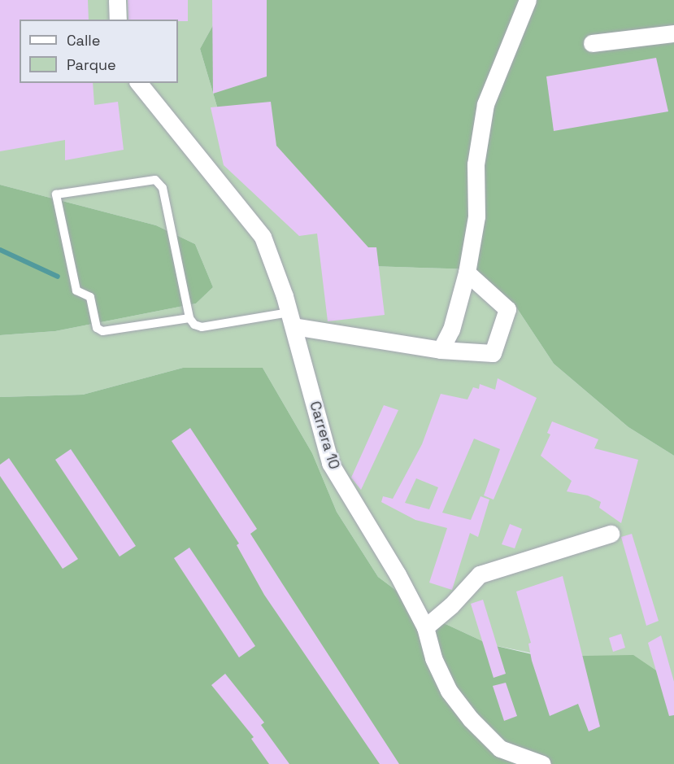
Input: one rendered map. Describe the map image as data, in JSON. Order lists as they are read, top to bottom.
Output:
{
  "streets": {
    "street": ["Carrera 10"]
  },
  "legend": ["Calle", "Parque"]
}
